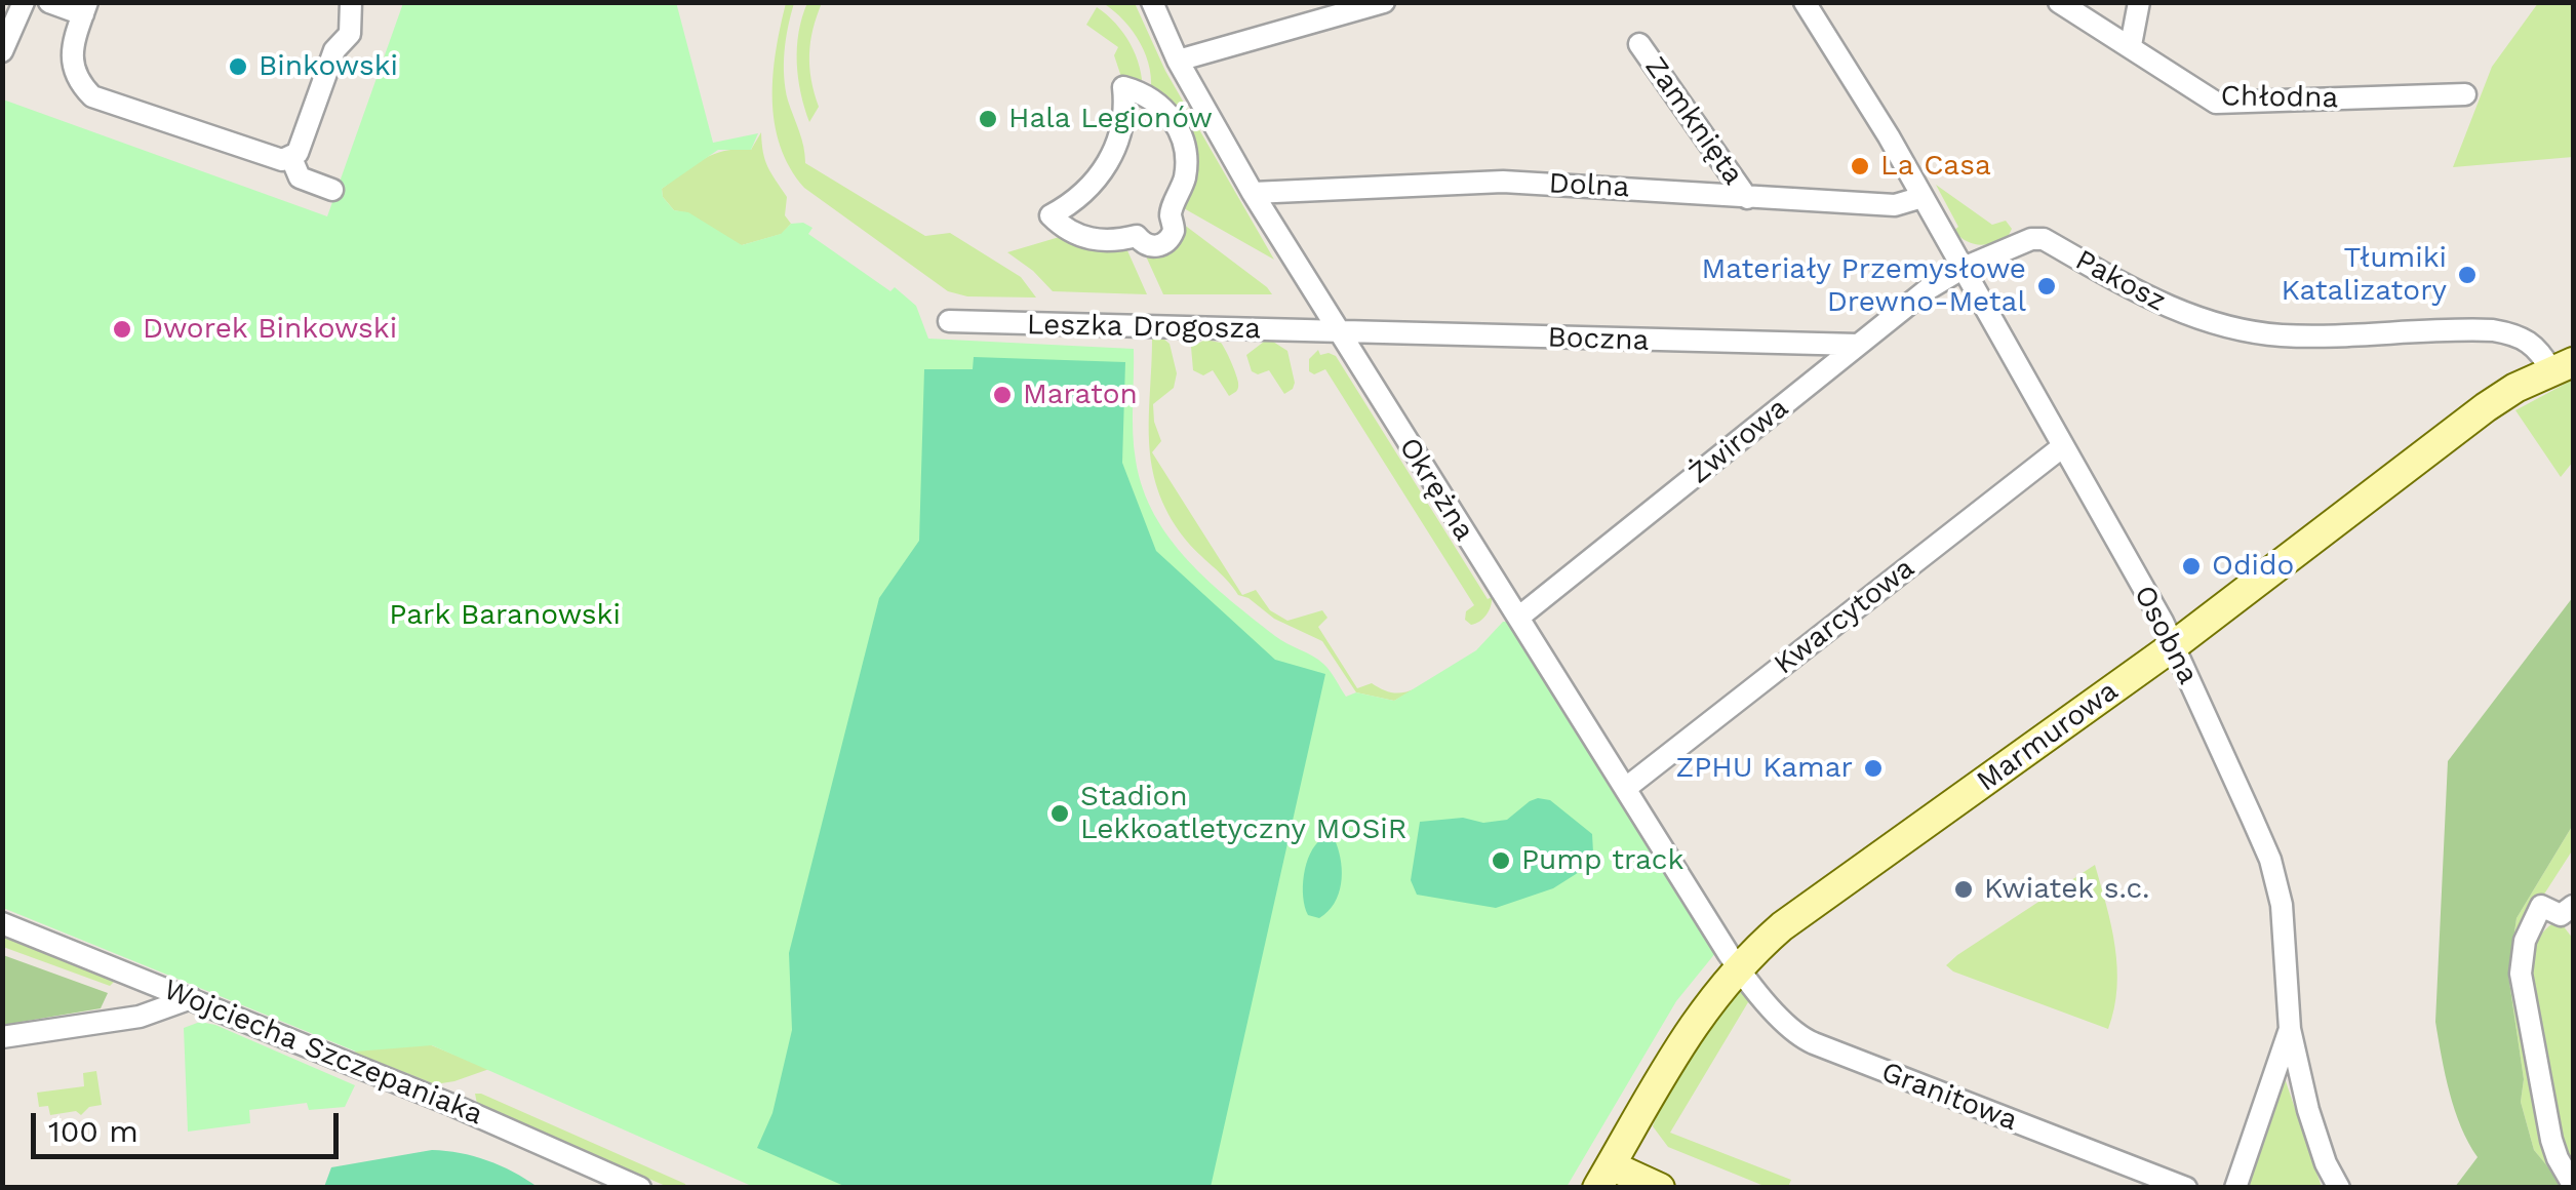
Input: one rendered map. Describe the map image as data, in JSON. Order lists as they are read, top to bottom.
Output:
{
  "streets": {
    "main road": ["Marmurowa"],
    "street": [
      "Chłodna",
      "Zamknięta",
      "Dolna",
      "Pakosz",
      "Leszka Drogosza",
      "Boczna",
      "Żwirowa",
      "Okrężna",
      "Kwarcytowa",
      "Osobna",
      "Wojciecha Szczepaniaka",
      "Granitowa"
    ]
  },
  "crossings": [
    ["Zamknięta", "Dolna"],
    ["Dolna", "Okrężna"],
    ["Pakosz", "Żwirowa"],
    ["Pakosz", "Osobna"],
    ["Pakosz", "Marmurowa"],
    ["Leszka Drogosza", "Boczna"],
    ["Leszka Drogosza", "Okrężna"],
    ["Boczna", "Żwirowa"],
    ["Boczna", "Okrężna"],
    ["Żwirowa", "Okrężna"],
    ["Żwirowa", "Osobna"],
    ["Okrężna", "Kwarcytowa"],
    ["Okrężna", "Marmurowa"],
    ["Okrężna", "Granitowa"],
    ["Kwarcytowa", "Osobna"],
    ["Osobna", "Marmurowa"],
    ["Marmurowa", "Granitowa"]
  ],
  "parks": ["Park Baranowski"],
  "places": [
    "Binkowski",
    "Hala Legionów",
    "La Casa",
    "Tłumiki Katalizatory",
    "Materiały Przemysłowe Drewno-Metal",
    "Dworek Binkowski",
    "Maraton",
    "Odido",
    "ZPHU Kamar",
    "Stadion Lekkoatletyczny MOSiR",
    "Pump track",
    "Kwiatek s.c."
  ],
  "scale_bar": "100 m"
}
